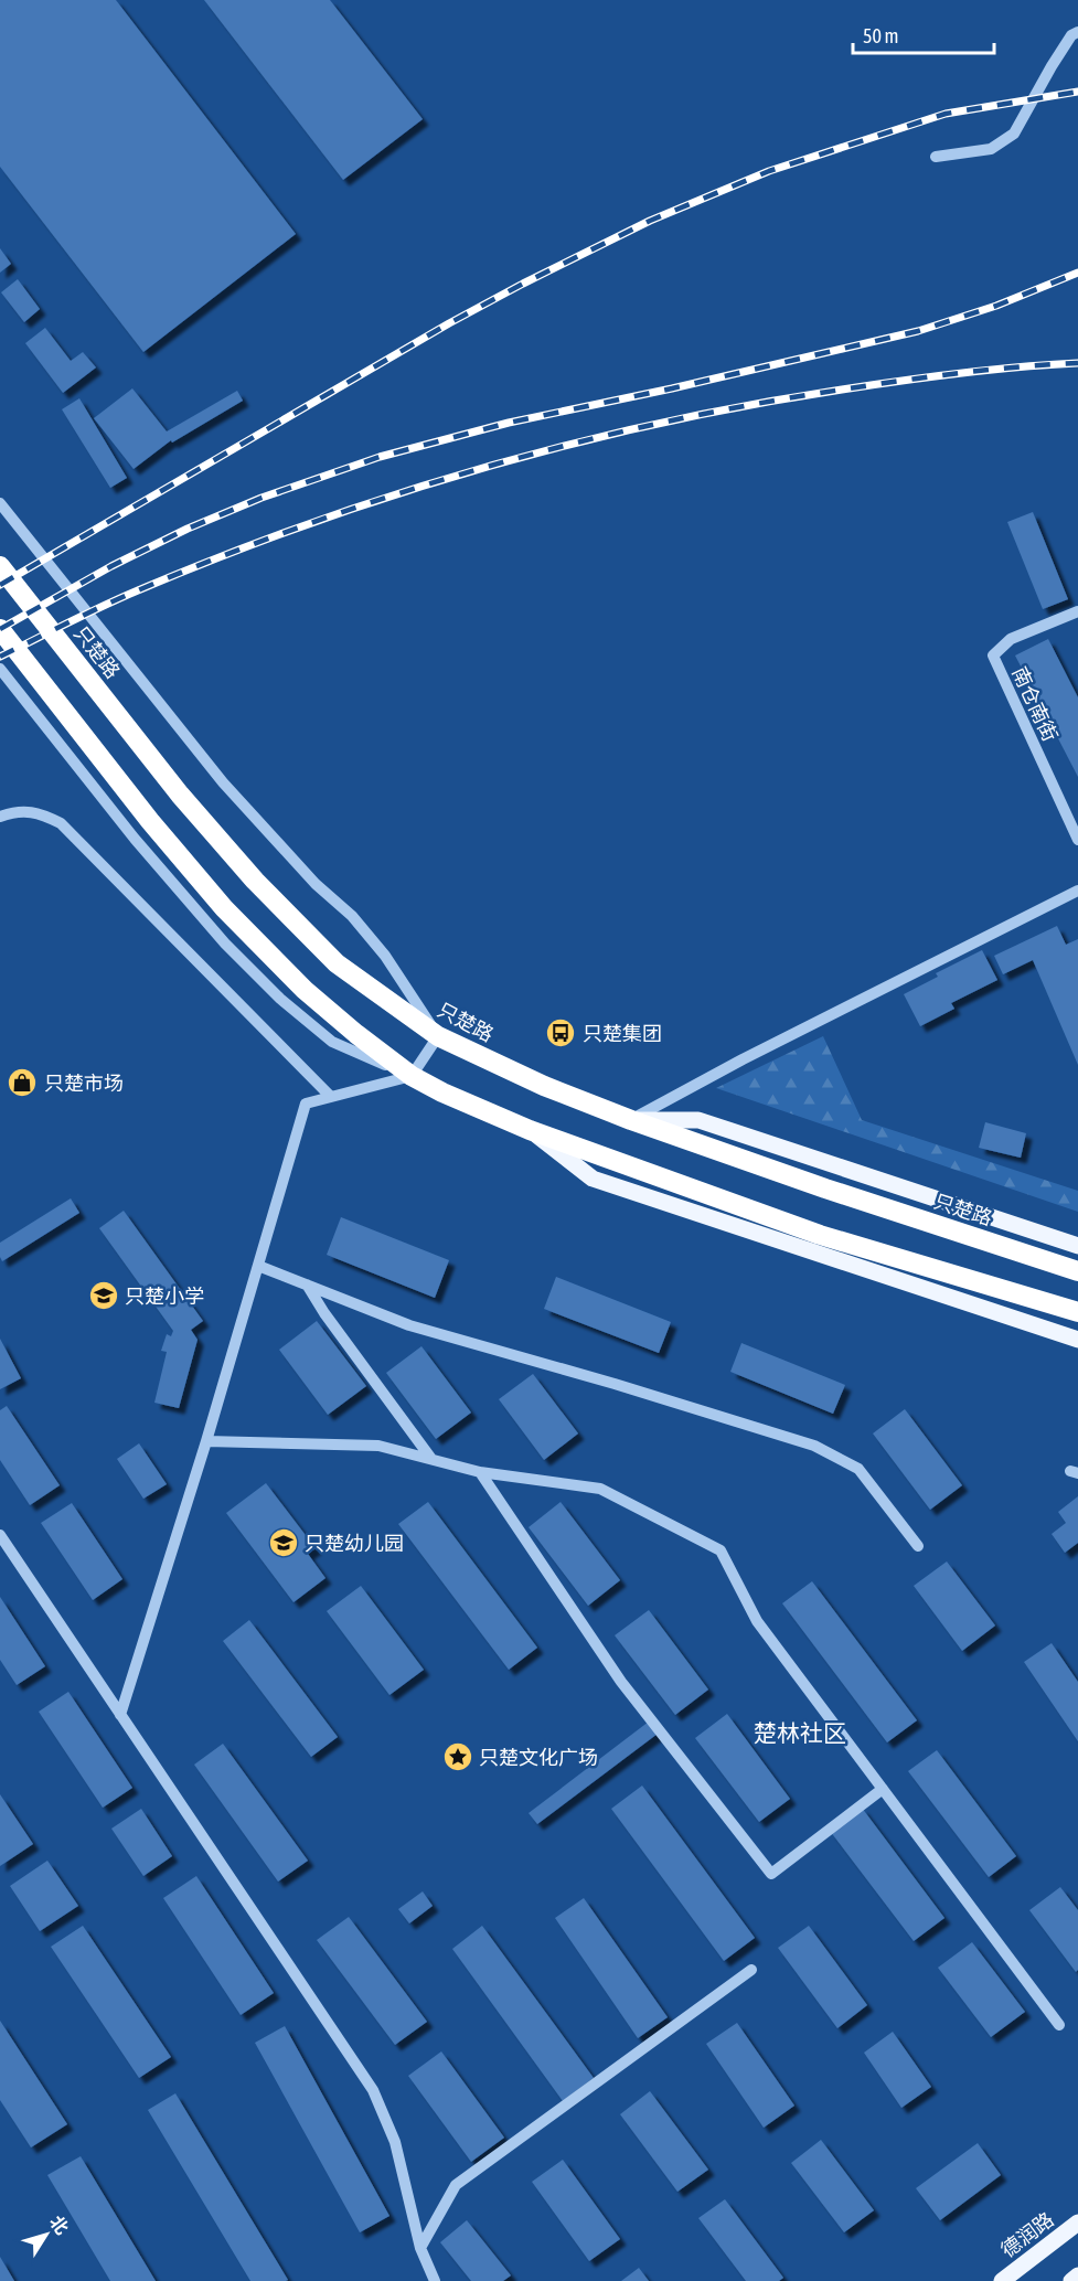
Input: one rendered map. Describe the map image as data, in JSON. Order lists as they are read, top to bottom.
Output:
{
  "streets": {
    "highway": ["只楚路"],
    "main road": ["德润路"],
    "street": ["南仓南街"]
  },
  "districts": ["楚林社区"],
  "places": {
    "bus stop": ["只楚集团"],
    "shop": ["只楚市场"],
    "school or university": ["只楚小学", "只楚幼儿园"],
    "place": ["只楚文化广场"]
  },
  "scale_bar": "50 m",
  "north": "top right"
}
